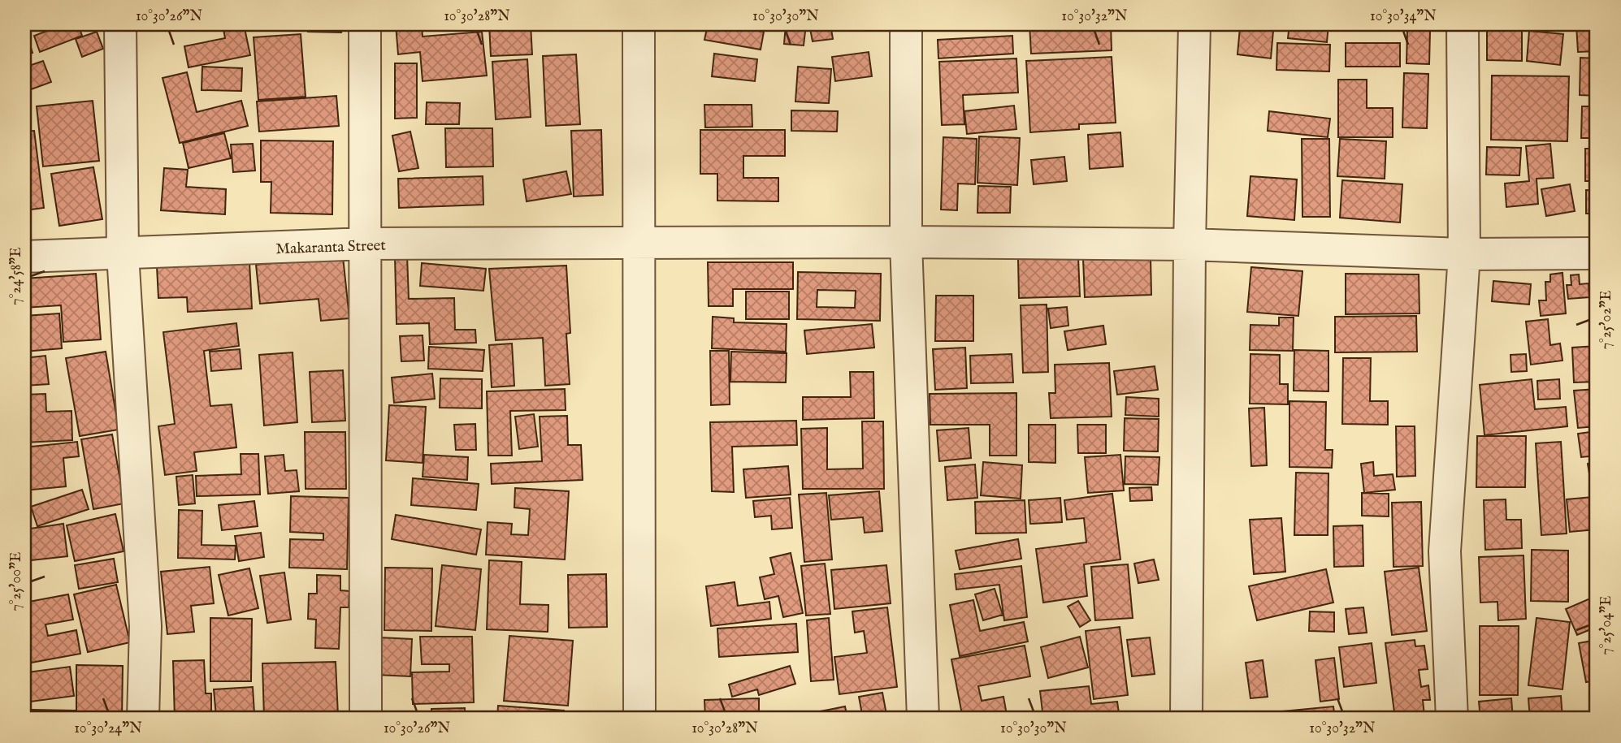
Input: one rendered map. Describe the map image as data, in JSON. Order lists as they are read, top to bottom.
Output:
{
  "streets": {
    "street": ["Makaranta Street"]
  },
  "coordinates": [
    "10°30'26\"N",
    "10°30'28\"N",
    "10°30'30\"N",
    "10°30'32\"N",
    "10°30'34\"N",
    "7°24'58\"E",
    "7°25'02\"E",
    "7°25'00\"E",
    "7°25'04\"E",
    "10°30'24\"N"
  ]
}
